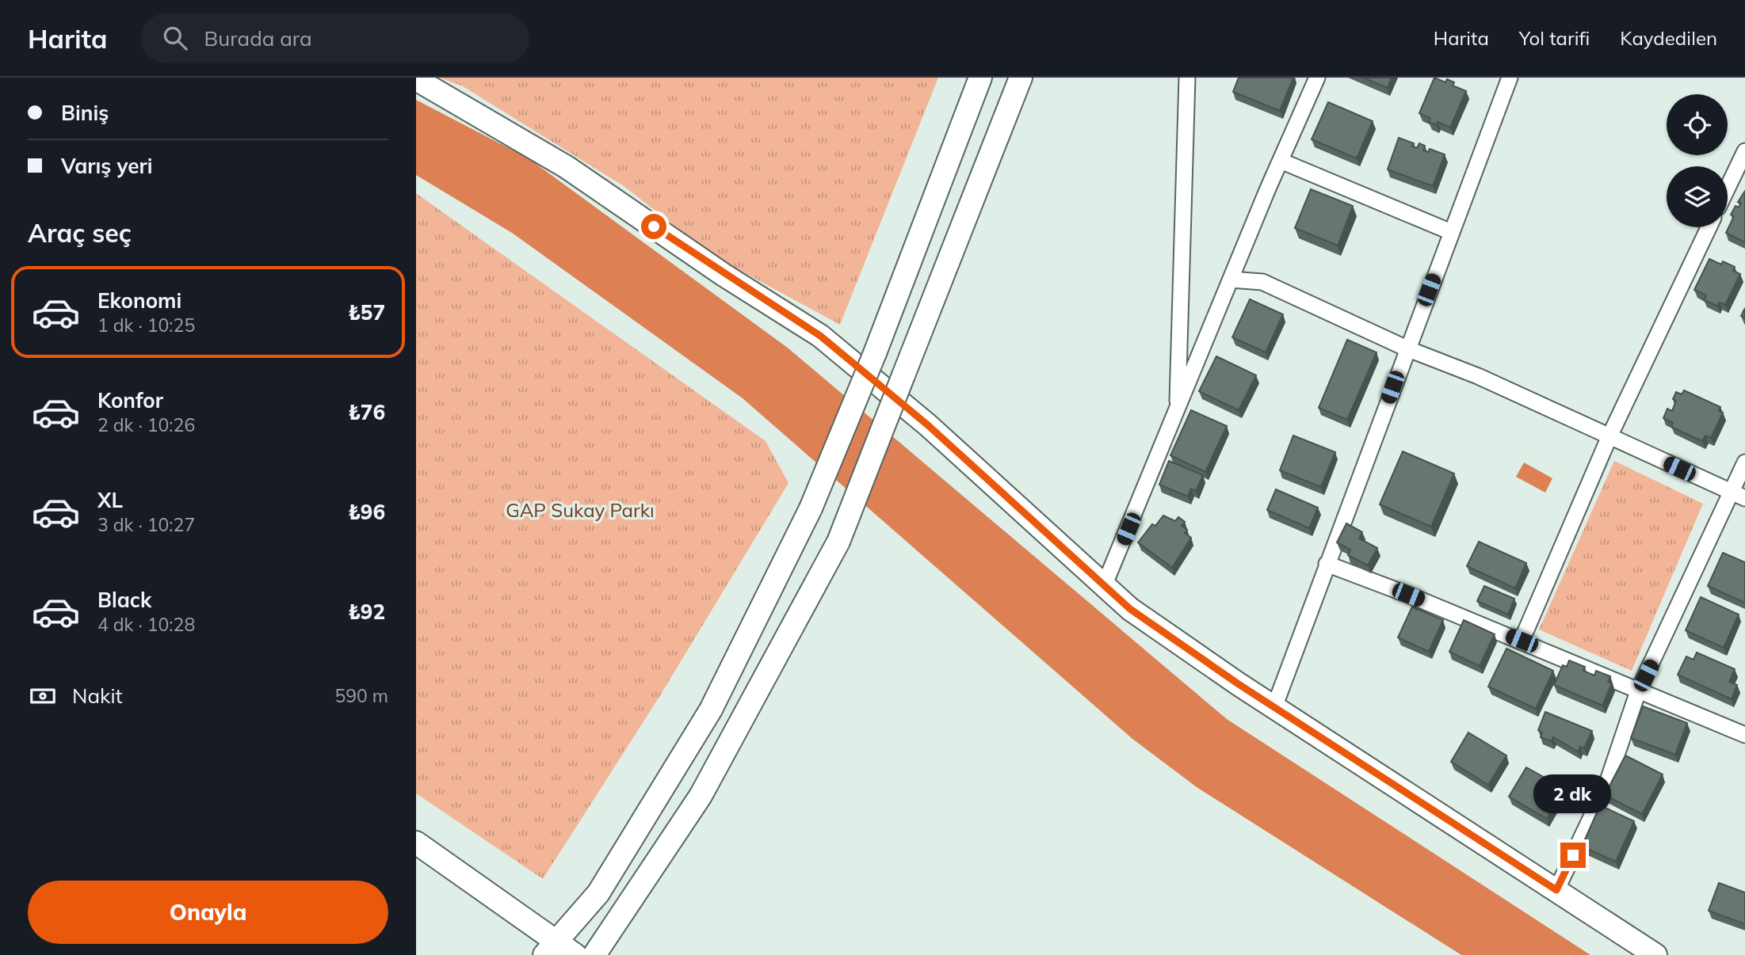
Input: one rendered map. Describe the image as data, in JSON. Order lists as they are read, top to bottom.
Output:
{
  "parks": ["GAP Sukay Parkı"],
  "page": {
    "header": "Harita",
    "search": "Burada ara",
    "nav": ["Harita", "Yol tarifi", "Kaydedilen"],
    "banner": ["Biniş", "Varış yeri"],
    "heading": "Araç seç",
    "list": [
      {
        "name": "Ekonomi",
        "note": "1 dk · 10:25",
        "value": "₺57"
      },
      {
        "name": "Konfor",
        "note": "2 dk · 10:26",
        "value": "₺76"
      },
      {
        "name": "XL",
        "note": "3 dk · 10:27",
        "value": "₺96"
      },
      {
        "name": "Black",
        "note": "4 dk · 10:28",
        "value": "₺92"
      }
    ],
    "pay": ["Nakit", "590 m"],
    "bubble": "2 dk",
    "buttons": "Onayla"
  }
}
